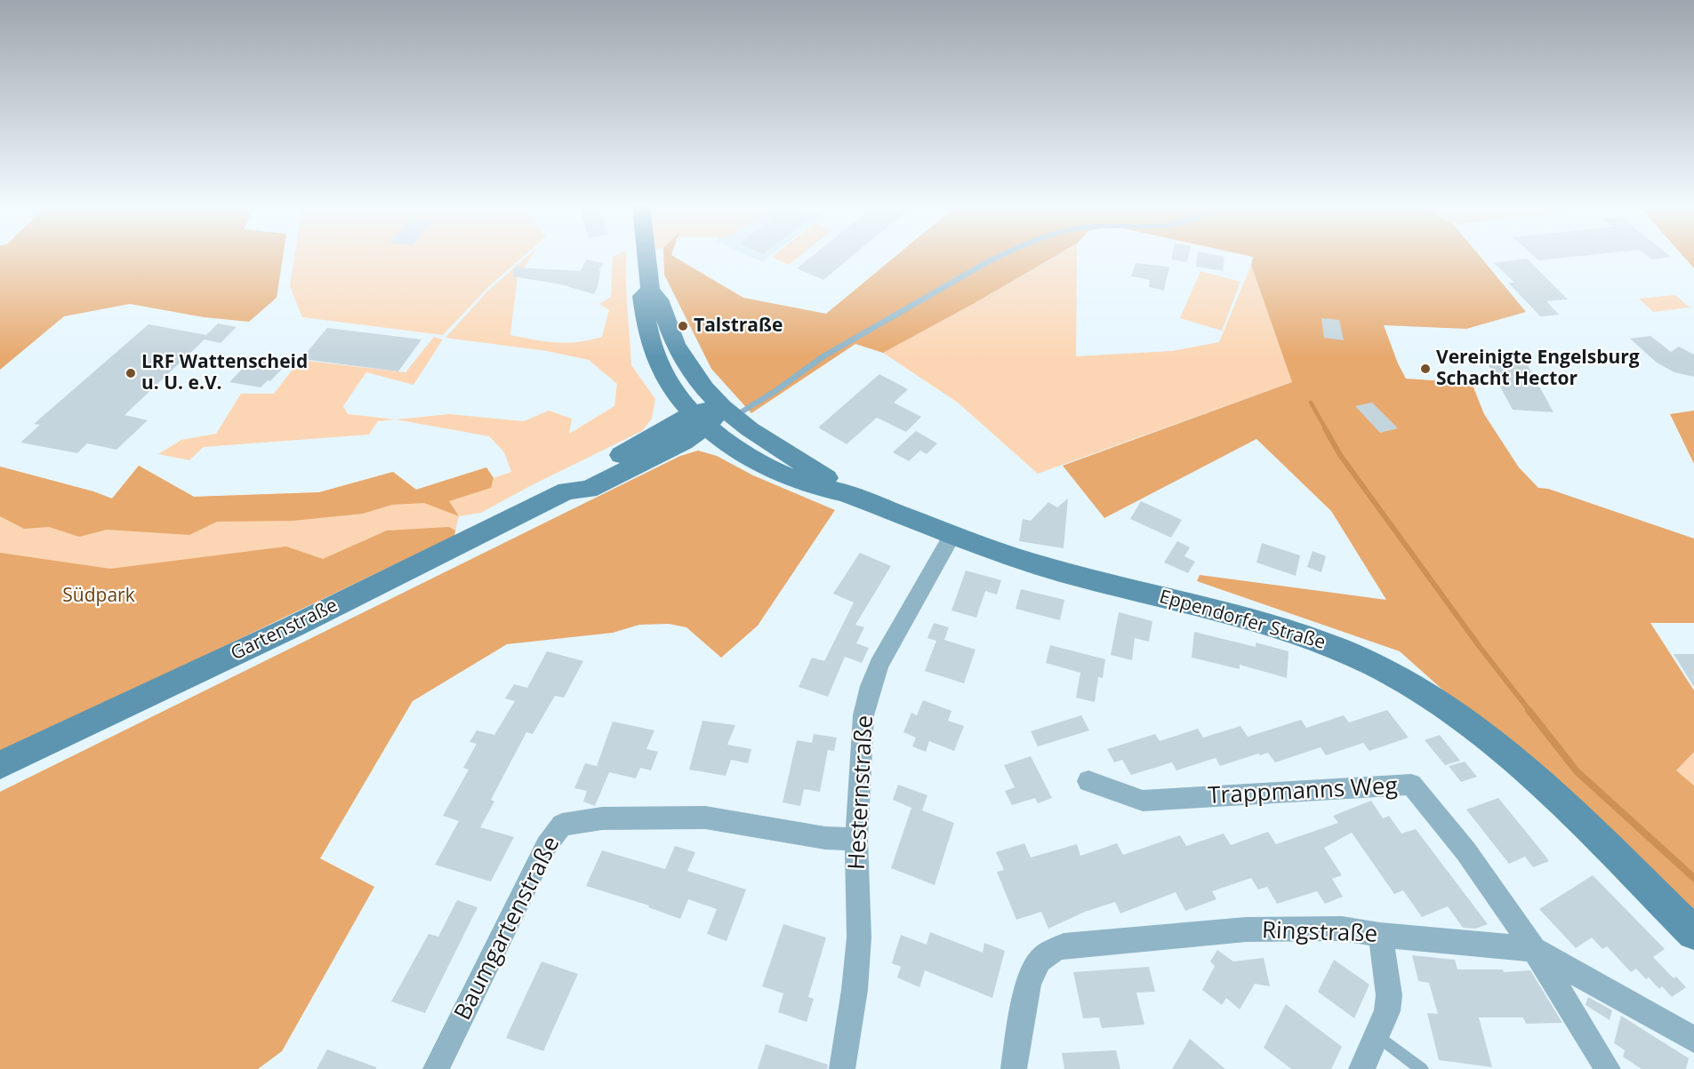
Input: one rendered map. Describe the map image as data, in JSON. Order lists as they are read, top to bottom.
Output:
{
  "streets": {
    "street": [
      "Eppendorfer Straße",
      "Gartenstraße",
      "Trappmanns Weg",
      "Hesternstraße",
      "Baumgartenstraße",
      "Ringstraße"
    ]
  },
  "crossings": [
    ["Eppendorfer Straße", "Hesternstraße"],
    ["Trappmanns Weg", "Ringstraße"],
    ["Hesternstraße", "Baumgartenstraße"]
  ],
  "parks": ["Südpark"],
  "places": ["Talstraße", "Vereinigte Engelsburg Schacht Hector", "LRF Wattenscheid u. U. e.V."]
}
